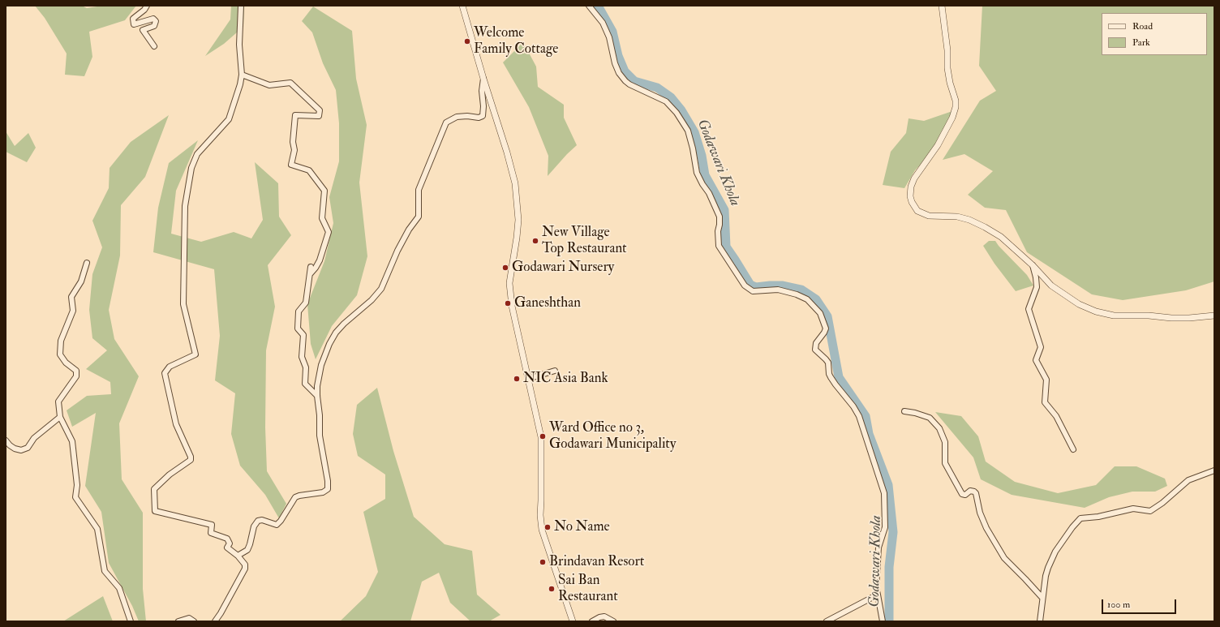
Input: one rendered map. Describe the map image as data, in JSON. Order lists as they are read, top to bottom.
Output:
{
  "water": ["Godawari Khola"],
  "places": [
    "Welcome Family Cottage",
    "New Village Top Restaurant",
    "Godawari Nursery",
    "Ganeshthan",
    "NIC Asia Bank",
    "Ward Office no 3, Godawari Municipality",
    "No Name",
    "Brindavan Resort",
    "Sai Ban Restaurant"
  ],
  "legend": ["Road", "Park"],
  "scale_bar": "100 m"
}
